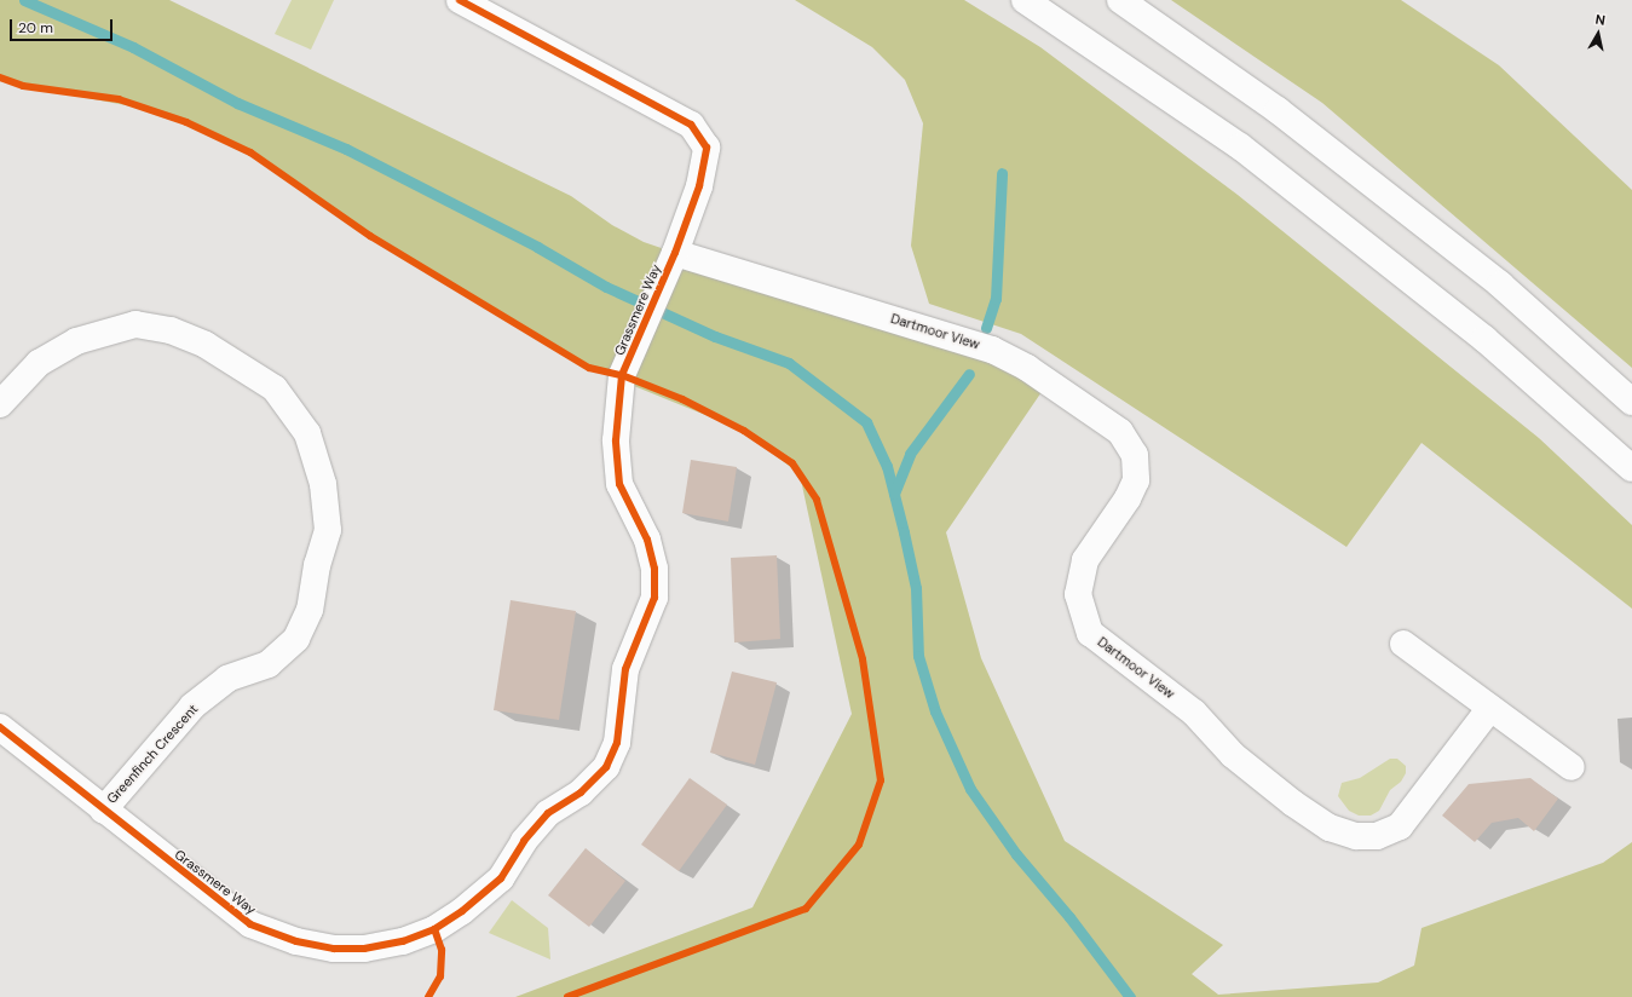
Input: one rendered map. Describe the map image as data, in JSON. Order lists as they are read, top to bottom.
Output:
{
  "streets": {
    "main road": ["Grassmere Way", "Dartmoor View", "Greenfinch Crescent"]
  },
  "crossings": [
    ["Grassmere Way", "Dartmoor View"],
    ["Grassmere Way", "Greenfinch Crescent"]
  ],
  "scale_bar": "20 m",
  "north": "top"
}
